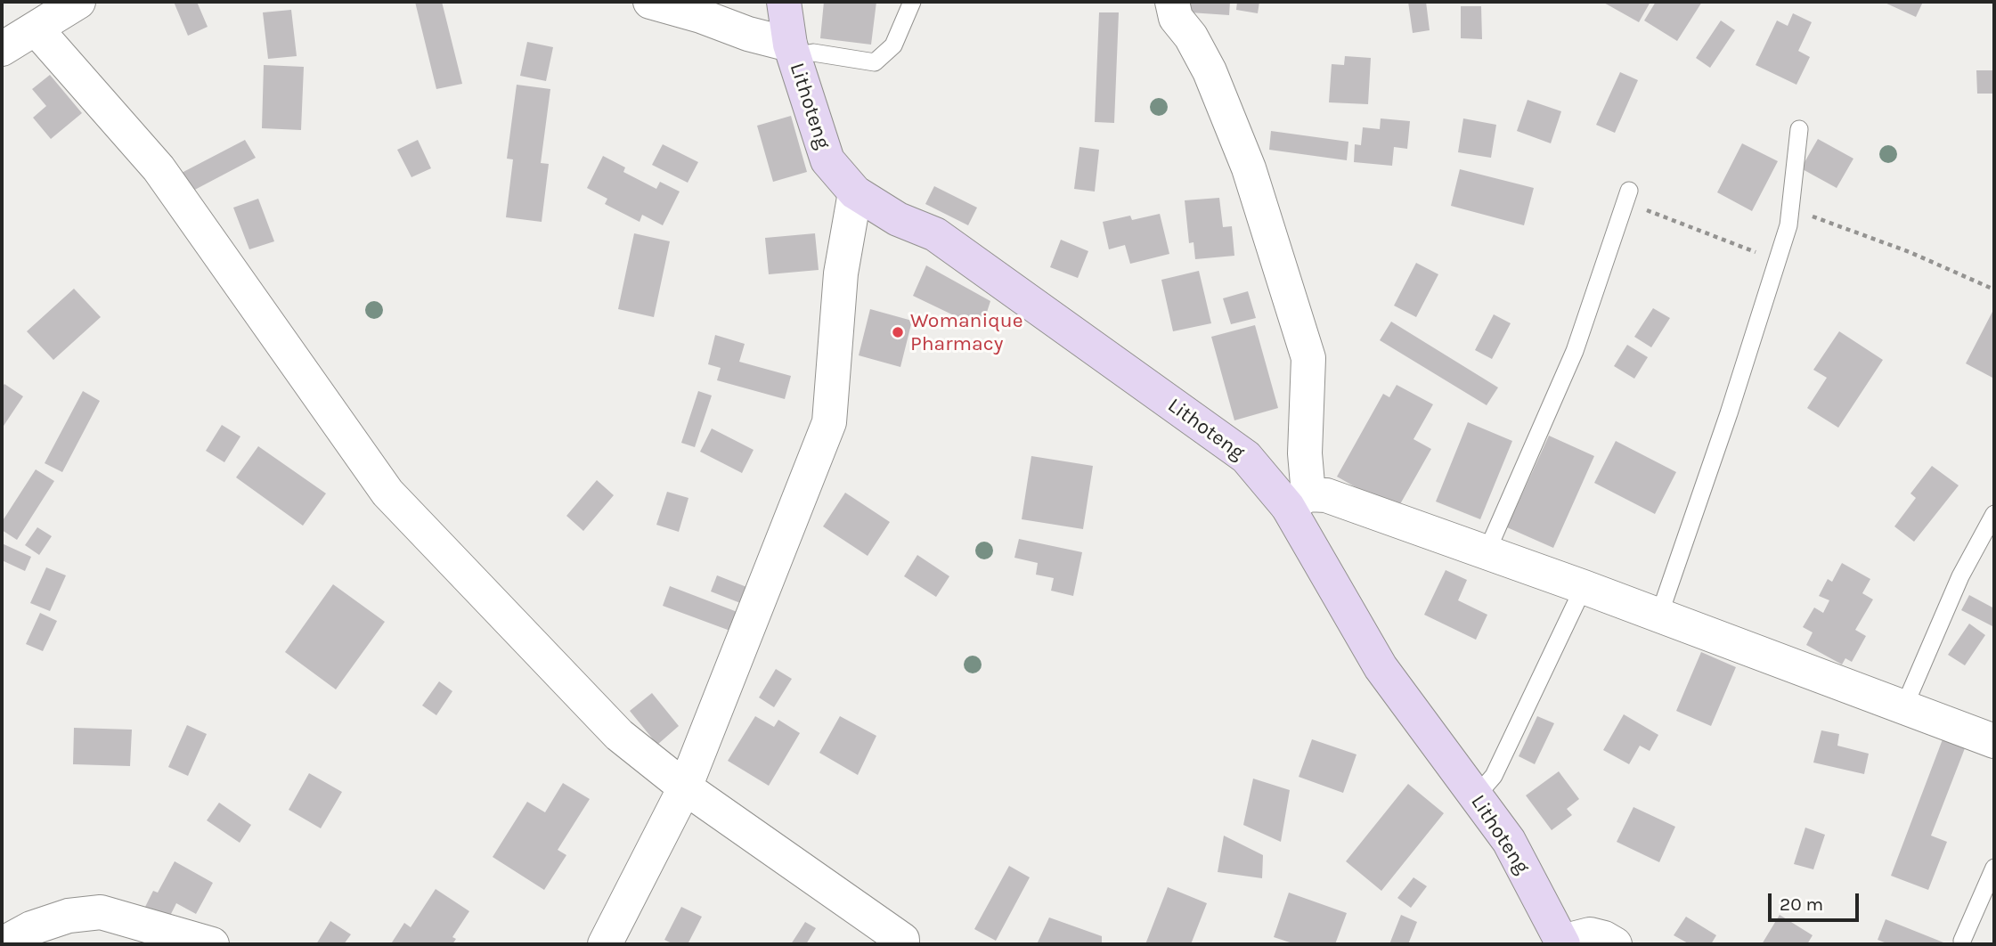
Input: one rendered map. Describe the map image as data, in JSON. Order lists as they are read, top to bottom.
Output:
{
  "streets": {
    "main road": ["Lithoteng"]
  },
  "places": ["Womanique Pharmacy"],
  "scale_bar": "20 m"
}
